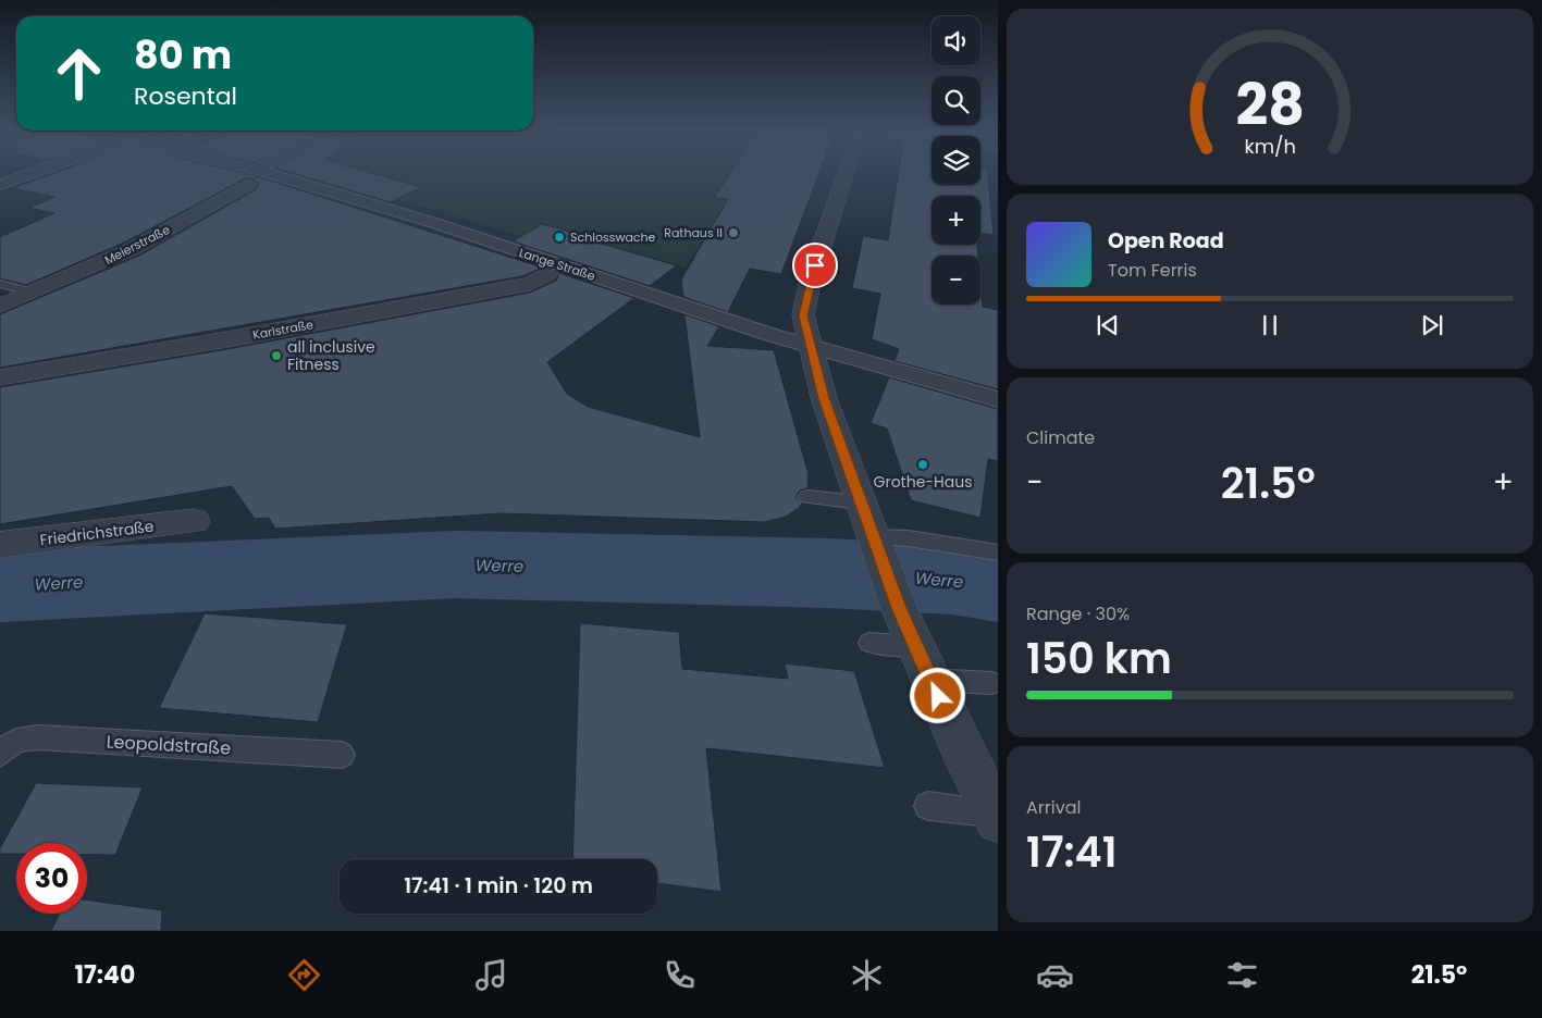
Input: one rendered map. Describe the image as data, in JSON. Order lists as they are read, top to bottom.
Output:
{
  "streets": {
    "street": [
      "Meierstraße",
      "Lange Straße",
      "Karlstraße",
      "Friedrichstraße"
    ],
    "lane": ["Leopoldstraße"]
  },
  "crossings": [
    ["Meierstraße", "Lange Straße"],
    ["Lange Straße", "Karlstraße"]
  ],
  "water": ["Werre"],
  "places": [
    "Rathaus II",
    "Schlosswache",
    "all inclusive Fitness",
    "Grothe-Haus"
  ],
  "page": {
    "map_buttons": ["+", "−"],
    "turn": ["80 m", "Rosental"],
    "song": ["Open Road", "Tom Ferris"],
    "tile": [
      "Climate",
      ["Range · 30%", "150 km"],
      ["Arrival", "17:41"]
    ],
    "heat": ["−", "21.5°", "+"],
    "limit": "30",
    "trip": "17:41 · 1 min · 120 m",
    "tabs": ["17:40", "21.5°"],
    "gauge": ["28", "km/h"]
  }
}
